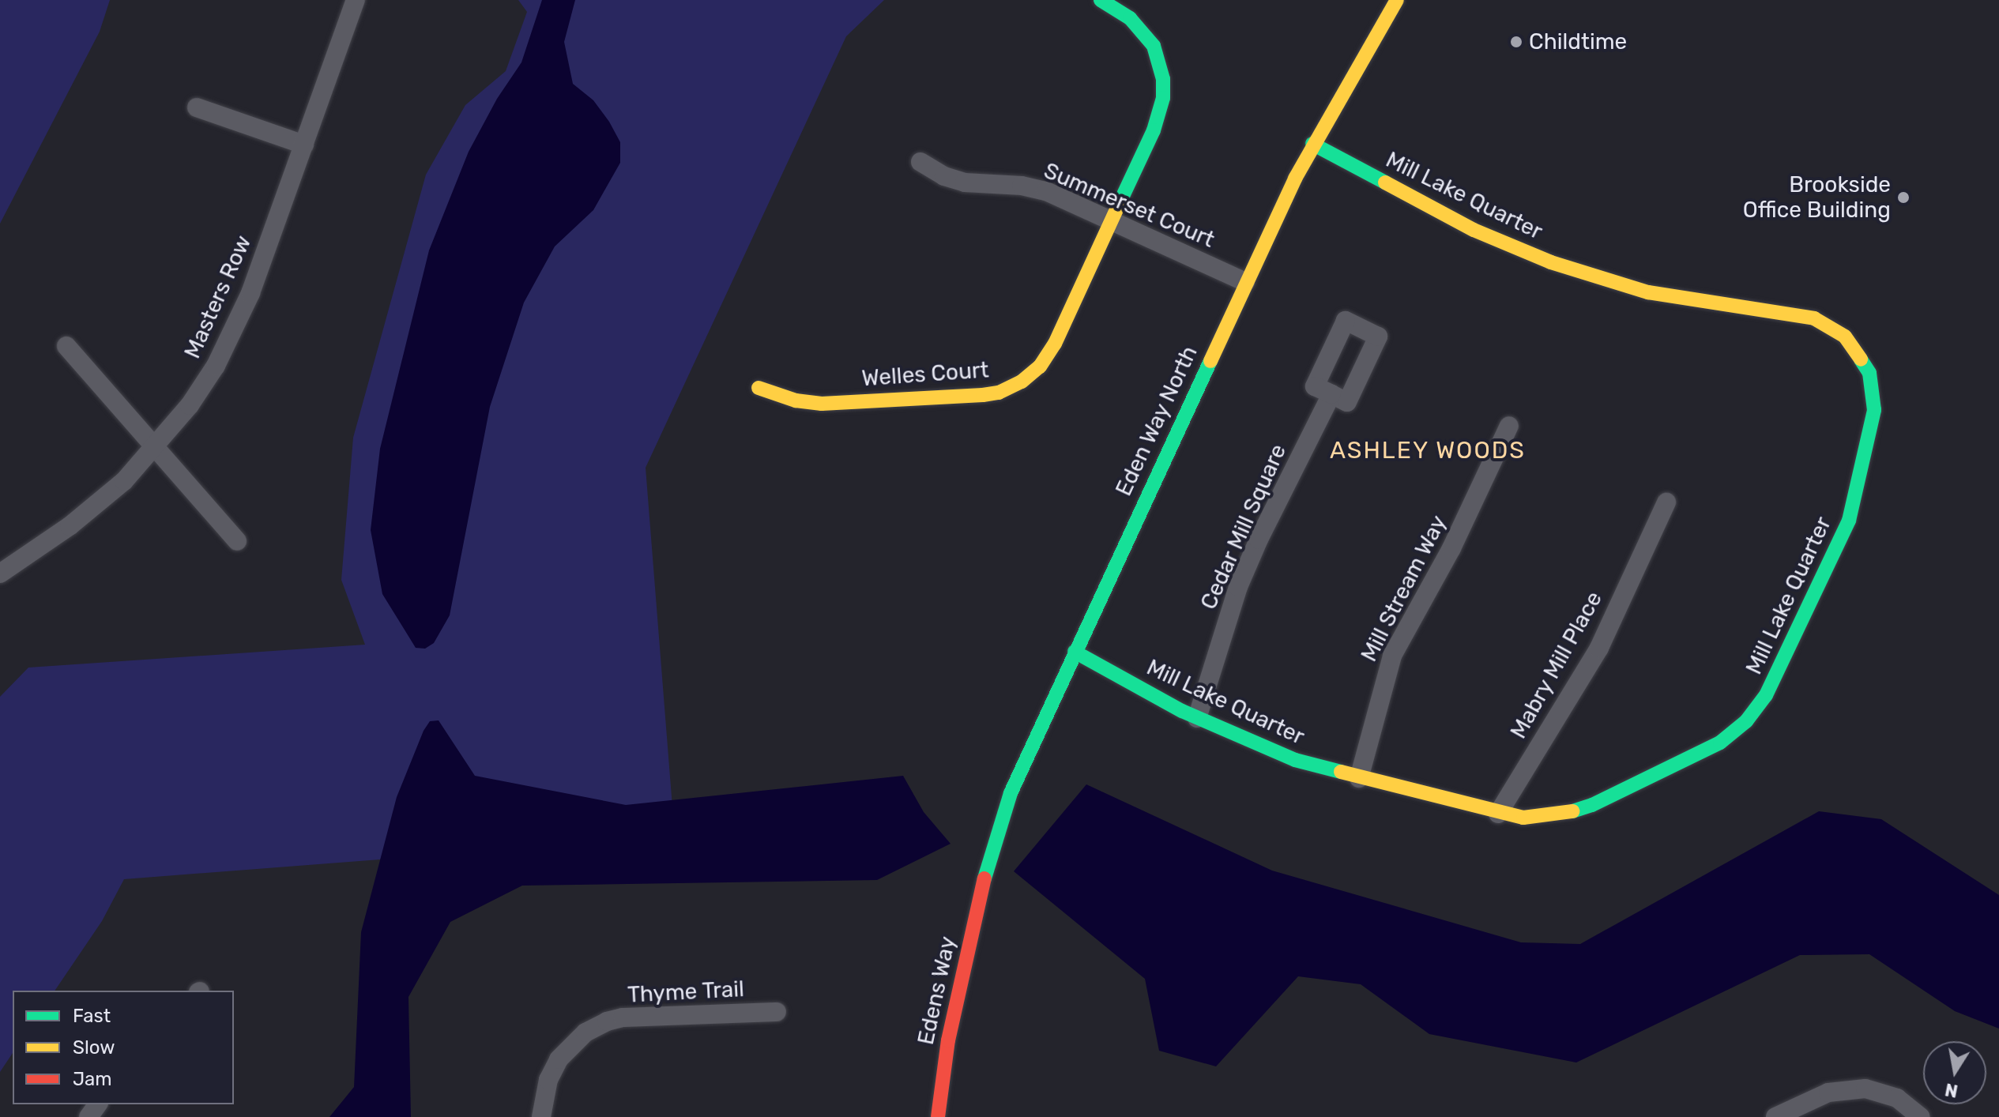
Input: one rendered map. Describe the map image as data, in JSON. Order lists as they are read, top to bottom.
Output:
{
  "streets": {
    "street": [
      "Mill Lake Quarter",
      "Summerset Court",
      "Masters Row",
      "Welles Court",
      "Eden Way North",
      "Cedar Mill Square",
      "Mill Stream Way",
      "Mabry Mill Place",
      "Edens Way",
      "Thyme Trail"
    ]
  },
  "crossings": [
    ["Mill Lake Quarter", "Eden Way North"],
    ["Mill Lake Quarter", "Cedar Mill Square"],
    ["Mill Lake Quarter", "Mill Stream Way"],
    ["Mill Lake Quarter", "Mabry Mill Place"],
    ["Summerset Court", "Welles Court"],
    ["Summerset Court", "Eden Way North"],
    ["Eden Way North", "Edens Way"]
  ],
  "districts": ["ASHLEY WOODS"],
  "places": ["Childtime", "Brookside Office Building"],
  "legend": ["Fast", "Slow", "Jam"],
  "north": "bottom"
}
